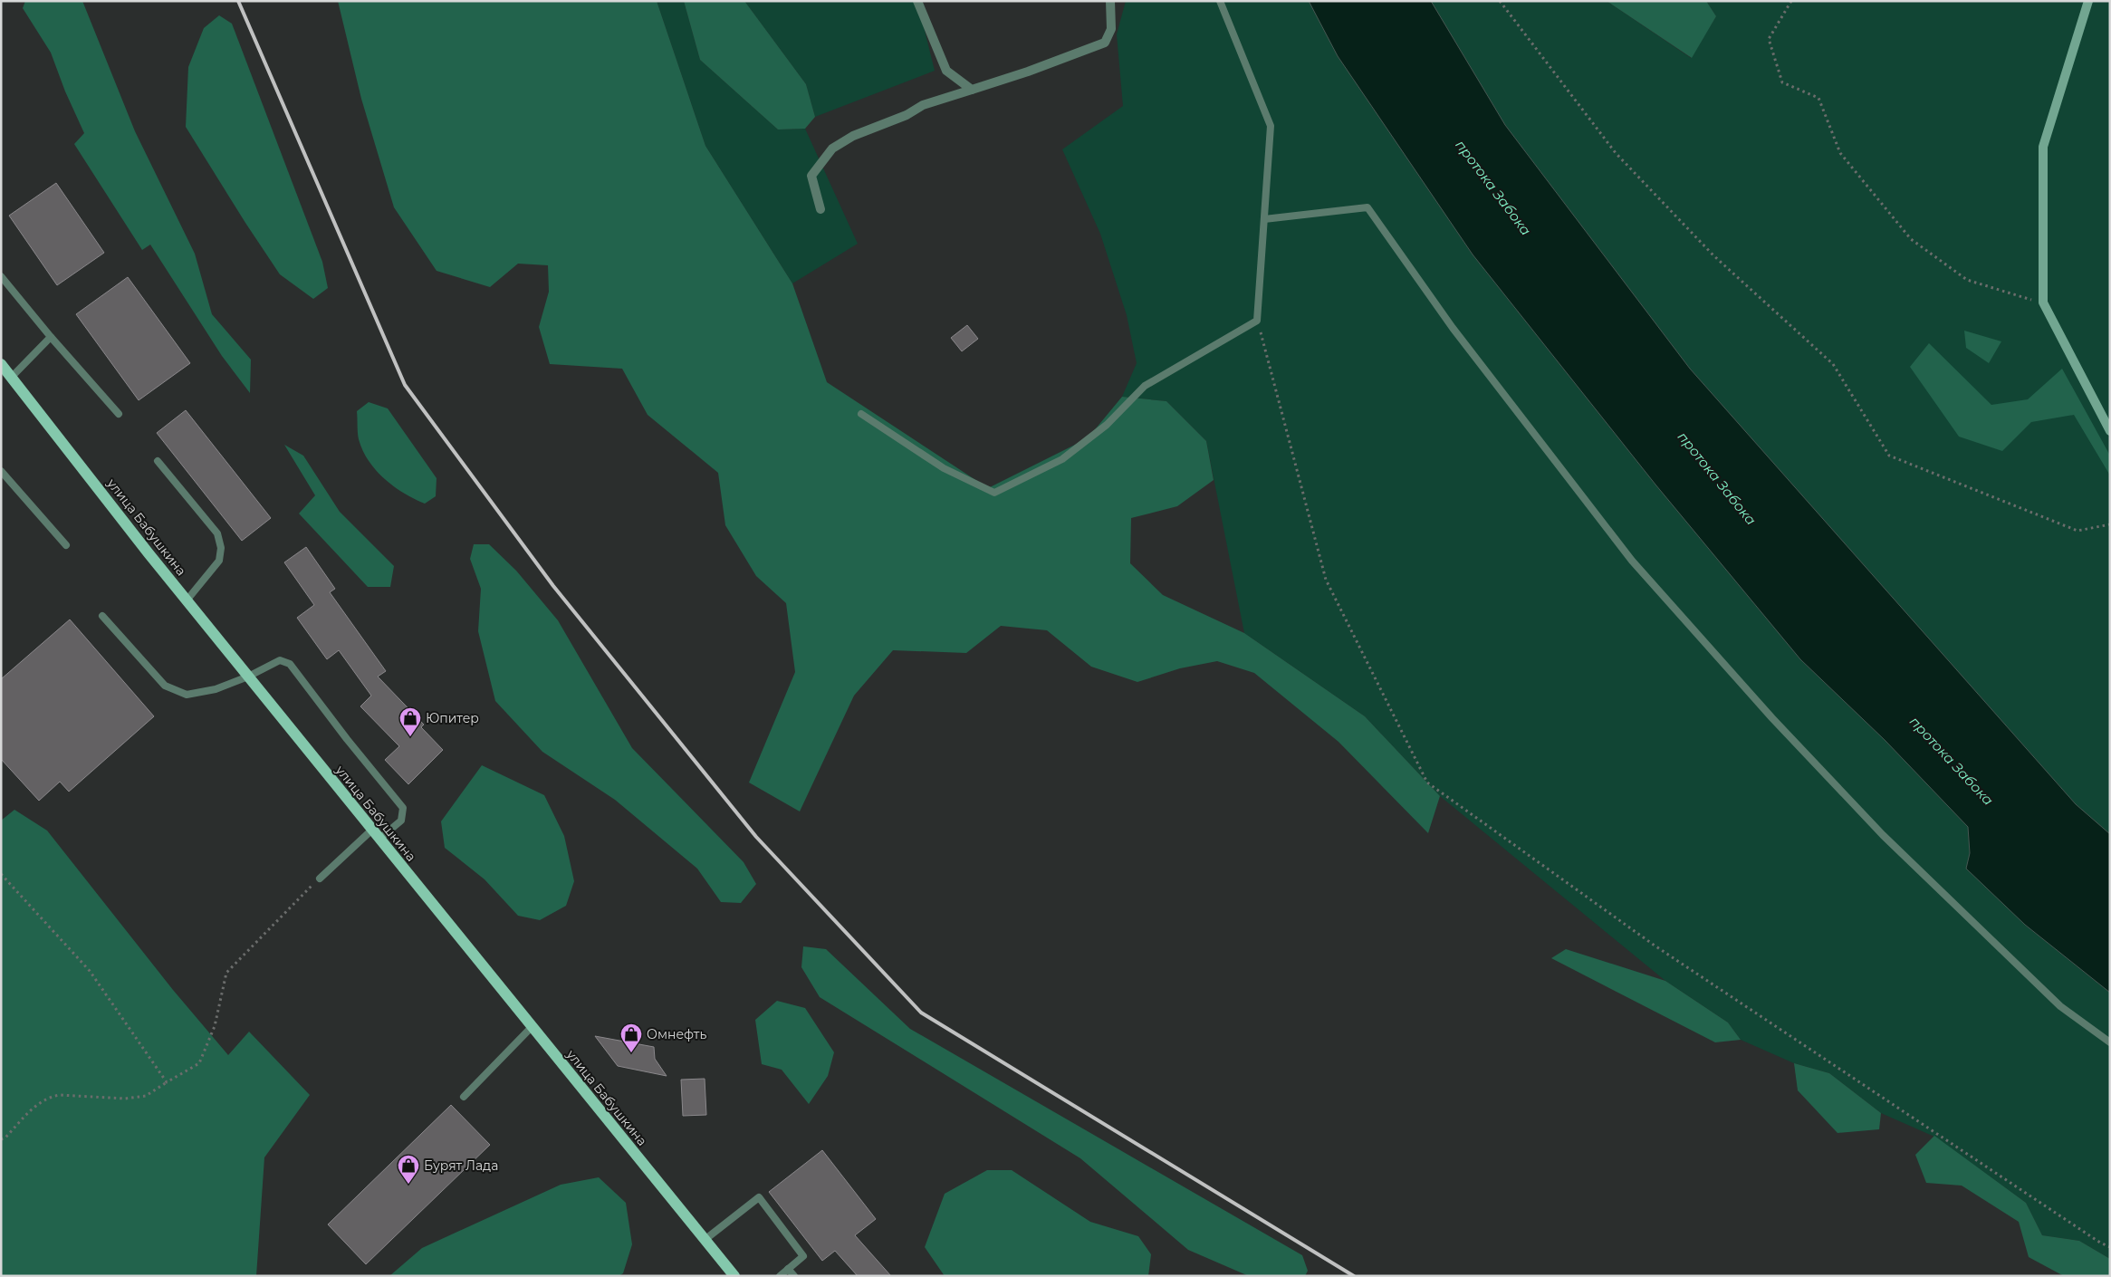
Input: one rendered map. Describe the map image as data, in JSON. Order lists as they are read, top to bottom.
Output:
{
  "streets": {
    "main road": ["улица Бабушкина"]
  },
  "water": ["протока Забока"],
  "places": {
    "shop": ["Юпитер", "Омнефть", "Бурят Лада"]
  }
}
